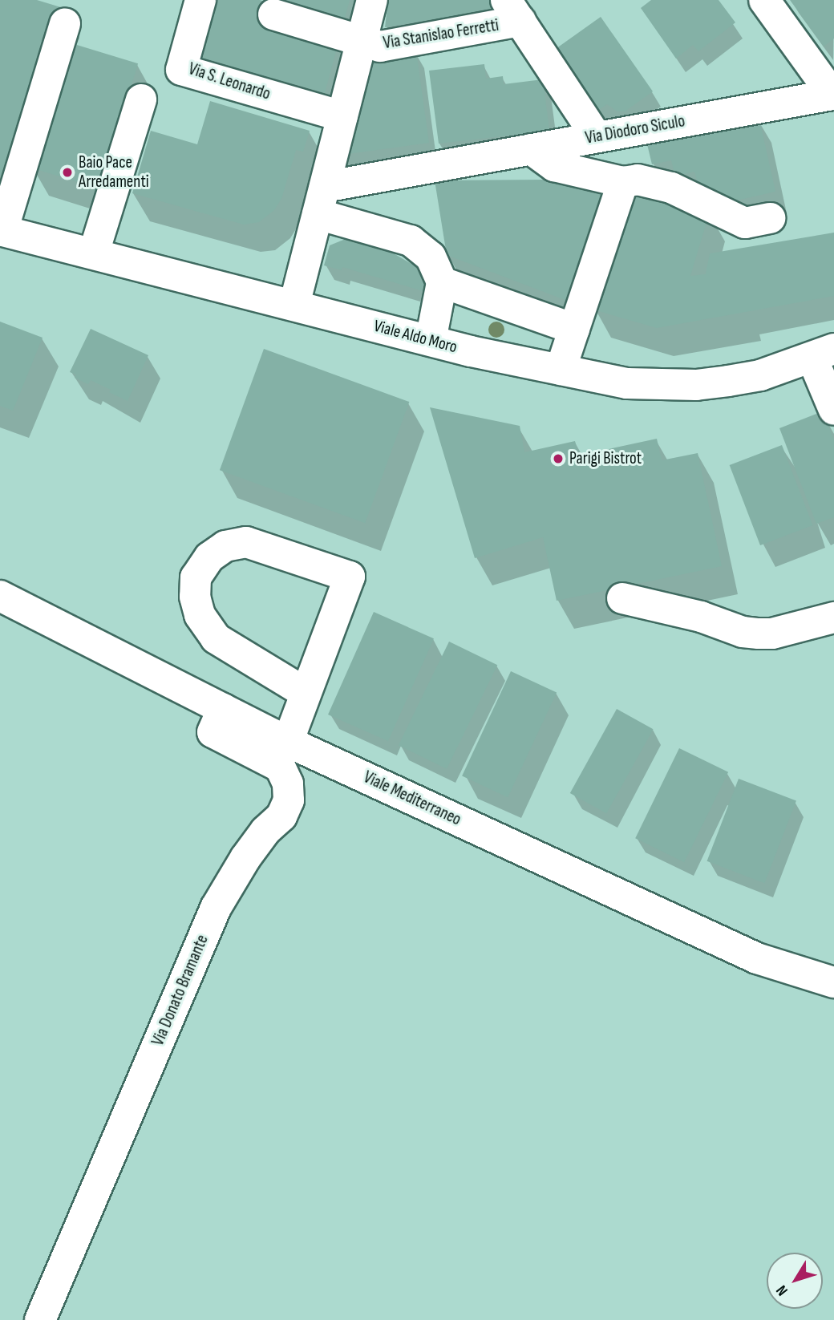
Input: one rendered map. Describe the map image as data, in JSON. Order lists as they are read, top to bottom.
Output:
{
  "streets": {
    "street": [
      "Via Stanislao Ferretti",
      "Via S. Leonardo",
      "Via Diodoro Siculo",
      "Viale Aldo Moro",
      "Viale Mediterraneo",
      "Via Donato Bramante"
    ]
  },
  "crossings": [
    ["Viale Mediterraneo", "Via Donato Bramante"]
  ],
  "places": ["Baio Pace Arredamenti", "Parigi Bistrot"],
  "north": "bottom left"
}
